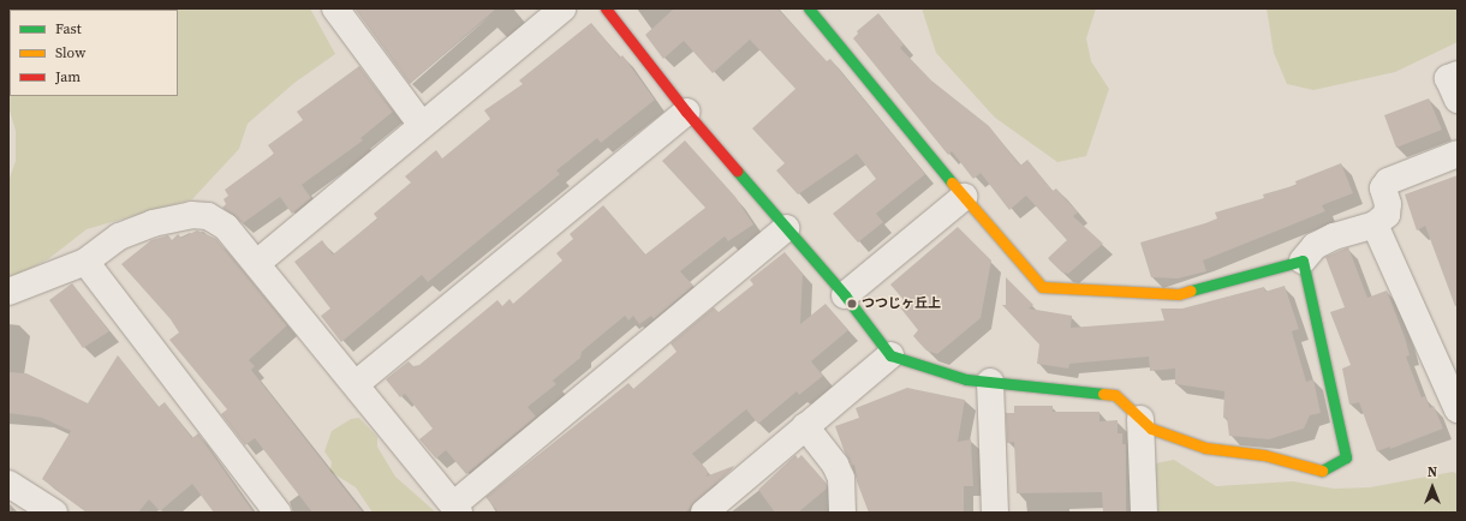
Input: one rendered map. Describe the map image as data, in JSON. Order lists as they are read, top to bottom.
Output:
{
  "places": ["つつじヶ丘上"],
  "legend": ["Fast", "Slow", "Jam"],
  "north": "top"
}
